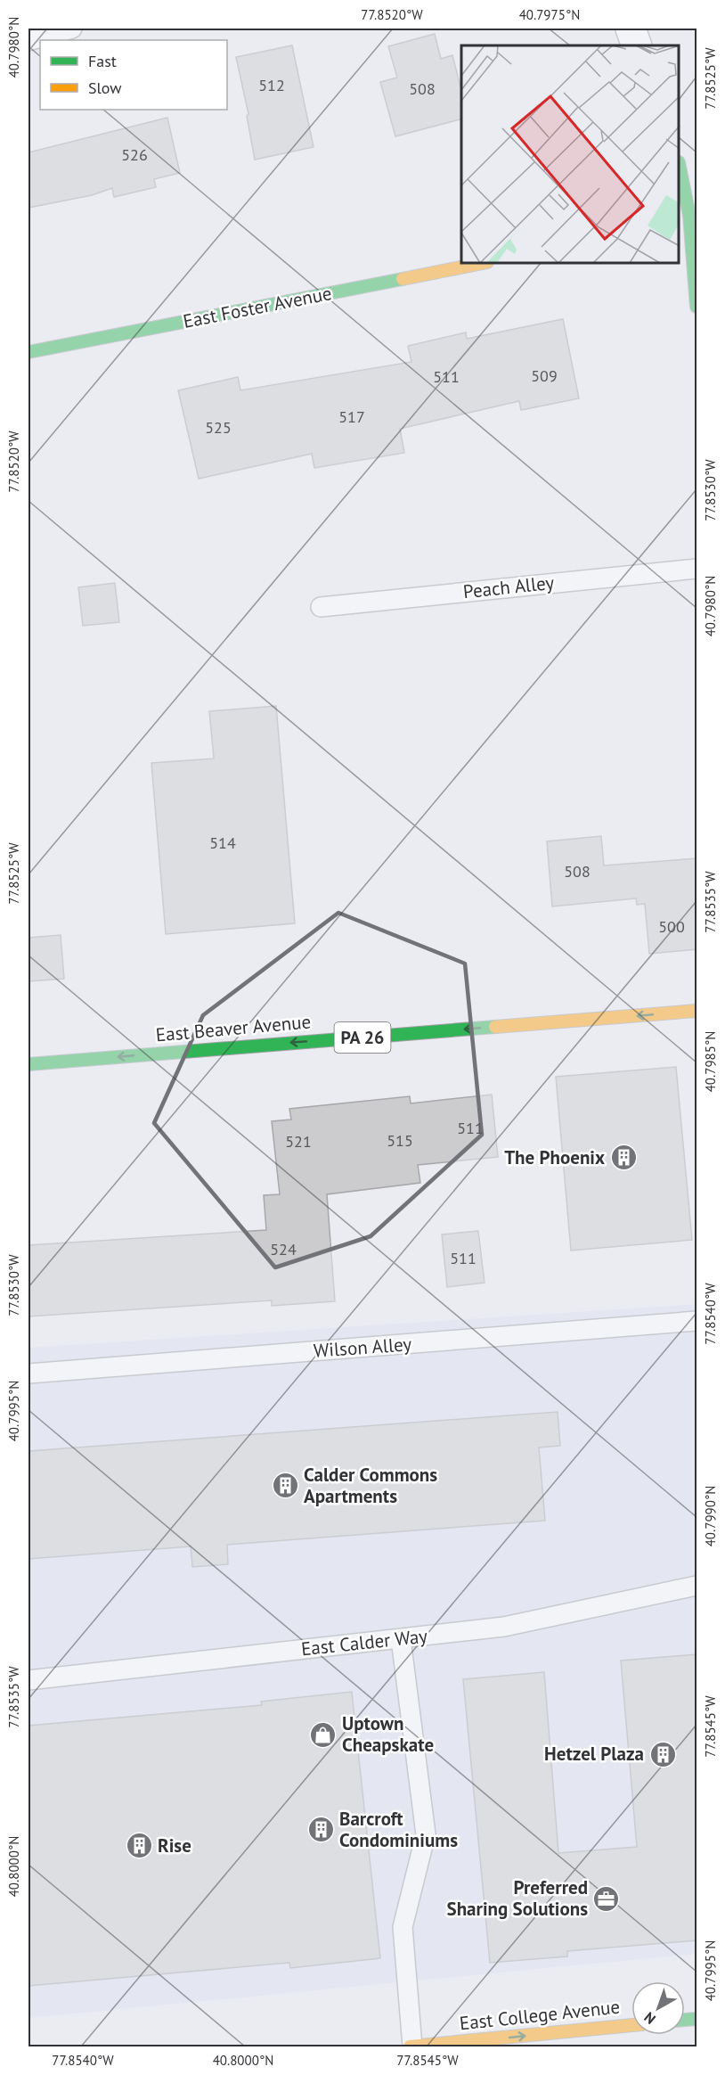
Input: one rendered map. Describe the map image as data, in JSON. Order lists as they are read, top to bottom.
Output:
{
  "streets": {
    "main road": [
      "East Foster Avenue",
      "East Beaver Avenue",
      "PA 26",
      "East College Avenue"
    ],
    "lane": ["Peach Alley", "Wilson Alley", "East Calder Way"]
  },
  "one_way": ["East Beaver Avenue", "East College Avenue"],
  "places": {
    "building": [
      "The Phoenix",
      "Calder Commons Apartments",
      "Hetzel Plaza",
      "Barcroft Condominiums",
      "Rise"
    ],
    "shop": ["Uptown Cheapskate"],
    "office": ["Preferred Sharing Solutions"]
  },
  "house_numbers": [
    "512",
    "508",
    "526",
    "509",
    "511",
    "517",
    "525",
    "514",
    "508",
    "500",
    "511",
    "515",
    "521",
    "524",
    "511"
  ],
  "legend": ["Fast", "Slow"],
  "north": "bottom left",
  "coordinates": [
    "77.8520°W",
    "40.7975°N",
    "40.7980°N",
    "77.8525°W",
    "77.8530°W",
    "77.8535°W",
    "40.7985°N",
    "77.8540°W",
    "40.7995°N",
    "40.7990°N",
    "77.8545°W",
    "40.8000°N"
  ]
}
